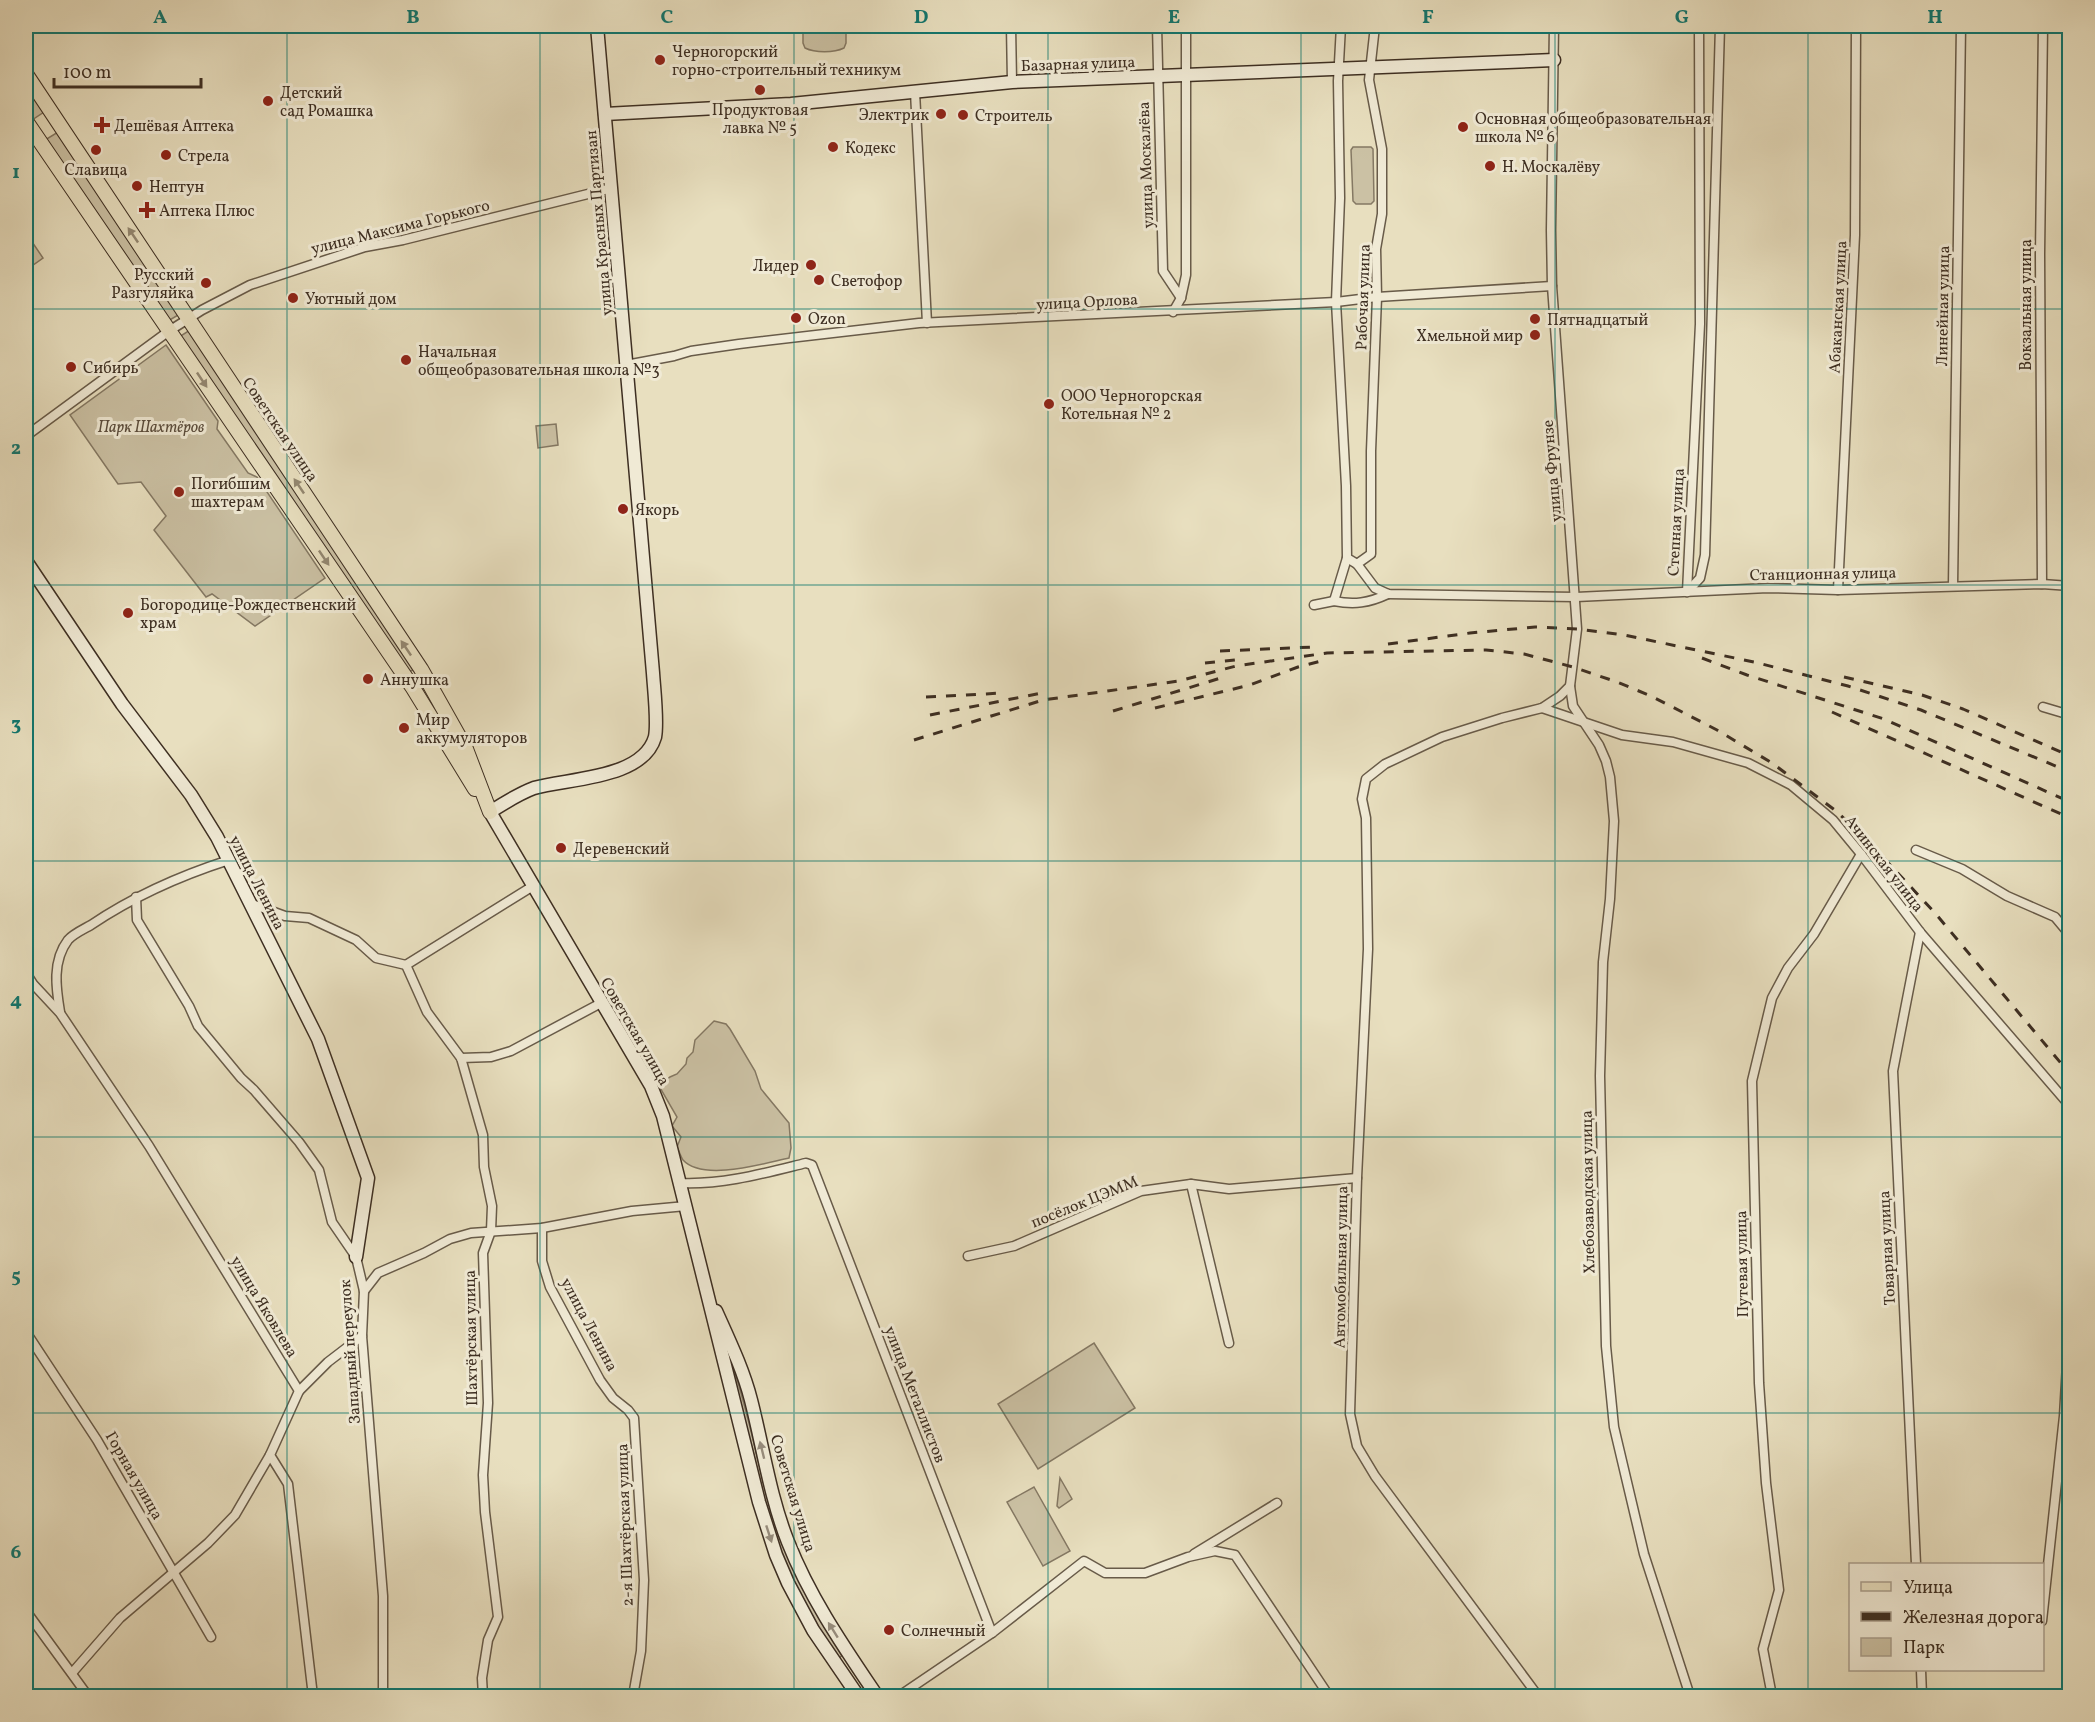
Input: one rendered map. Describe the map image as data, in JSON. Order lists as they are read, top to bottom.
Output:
{
  "streets": {
    "main road": [
      "Базарная улица",
      "улица Красных Партизан",
      "Советская улица",
      "улица Ленина"
    ],
    "street": [
      "улица Москалёва",
      "улица Максима Горького",
      "Рабочая улица",
      "улица Орлова",
      "Вокзальная улица",
      "Линейная улица",
      "Абаканская улица",
      "улица Фрунзе",
      "Степная улица",
      "Станционная улица",
      "Ачинская улица",
      "Хлебозаводская улица",
      "посёлок ЦЭММ",
      "Товарная улица",
      "Путевая улица",
      "Автомобильная улица",
      "улица Яковлева",
      "Шахтёрская улица",
      "Западный переулок",
      "улица Металлистов",
      "Горная улица",
      "2-я Шахтёрская улица"
    ]
  },
  "crossings": [
    ["Базарная улица", "улица Москалёва"],
    ["Базарная улица", "улица Красных Партизан"],
    ["Базарная улица", "Рабочая улица"],
    ["Базарная улица", "улица Фрунзе"],
    ["улица Красных Партизан", "улица Максима Горького"],
    ["улица Красных Партизан", "улица Орлова"],
    ["улица Красных Партизан", "Советская улица"],
    ["улица Максима Горького", "Советская улица"],
    ["Рабочая улица", "улица Орлова"],
    ["улица Орлова", "улица Фрунзе"],
    ["Вокзальная улица", "Станционная улица"],
    ["Линейная улица", "Станционная улица"],
    ["Абаканская улица", "Станционная улица"],
    ["Советская улица", "улица Металлистов"],
    ["улица Фрунзе", "Станционная улица"],
    ["улица Фрунзе", "Хлебозаводская улица"],
    ["Степная улица", "Станционная улица"],
    ["Ачинская улица", "Хлебозаводская улица"],
    ["Ачинская улица", "Товарная улица"],
    ["Ачинская улица", "Путевая улица"],
    ["Ачинская улица", "Автомобильная улица"],
    ["улица Ленина", "Западный переулок"],
    ["улица Ленина", "2-я Шахтёрская улица"],
    ["посёлок ЦЭММ", "Автомобильная улица"]
  ],
  "parks": ["Парк Шахтёров"],
  "places": {
    "other": [
      "Черногорский горно-строительный техникум",
      "Продуктовая лавка № 5",
      "Детский сад Ромашка",
      "Электрик",
      "Строитель",
      "Основная общеобразовательная школа № 6",
      "Кодекс",
      "Славица",
      "Стрела",
      "Н. Москалёву",
      "Нептун",
      "Лидер",
      "Светофор",
      "Русский Разгуляйка",
      "Уютный дом",
      "Ozon",
      "Пятнадцатый",
      "Хмельной мир",
      "Начальная общеобразовательная школа №3",
      "Сибирь",
      "ООО Черногорская Котельная № 2",
      "Погибшим шахтерам",
      "Якорь",
      "Богородице-Рождественский храм",
      "Аннушка",
      "Мир аккумуляторов",
      "Деревенский",
      "Солнечный"
    ],
    "health": ["Дешёвая Аптека", "Аптека Плюс"]
  },
  "legend": ["Улица", "Железная дорога", "Парк"],
  "scale_bar": "100 m",
  "grid": {
    "columns": [
      "A",
      "B",
      "C",
      "D",
      "E",
      "F",
      "G",
      "H"
    ],
    "rows": [
      "1",
      "2",
      "3",
      "4",
      "5",
      "6"
    ]
  }
}
